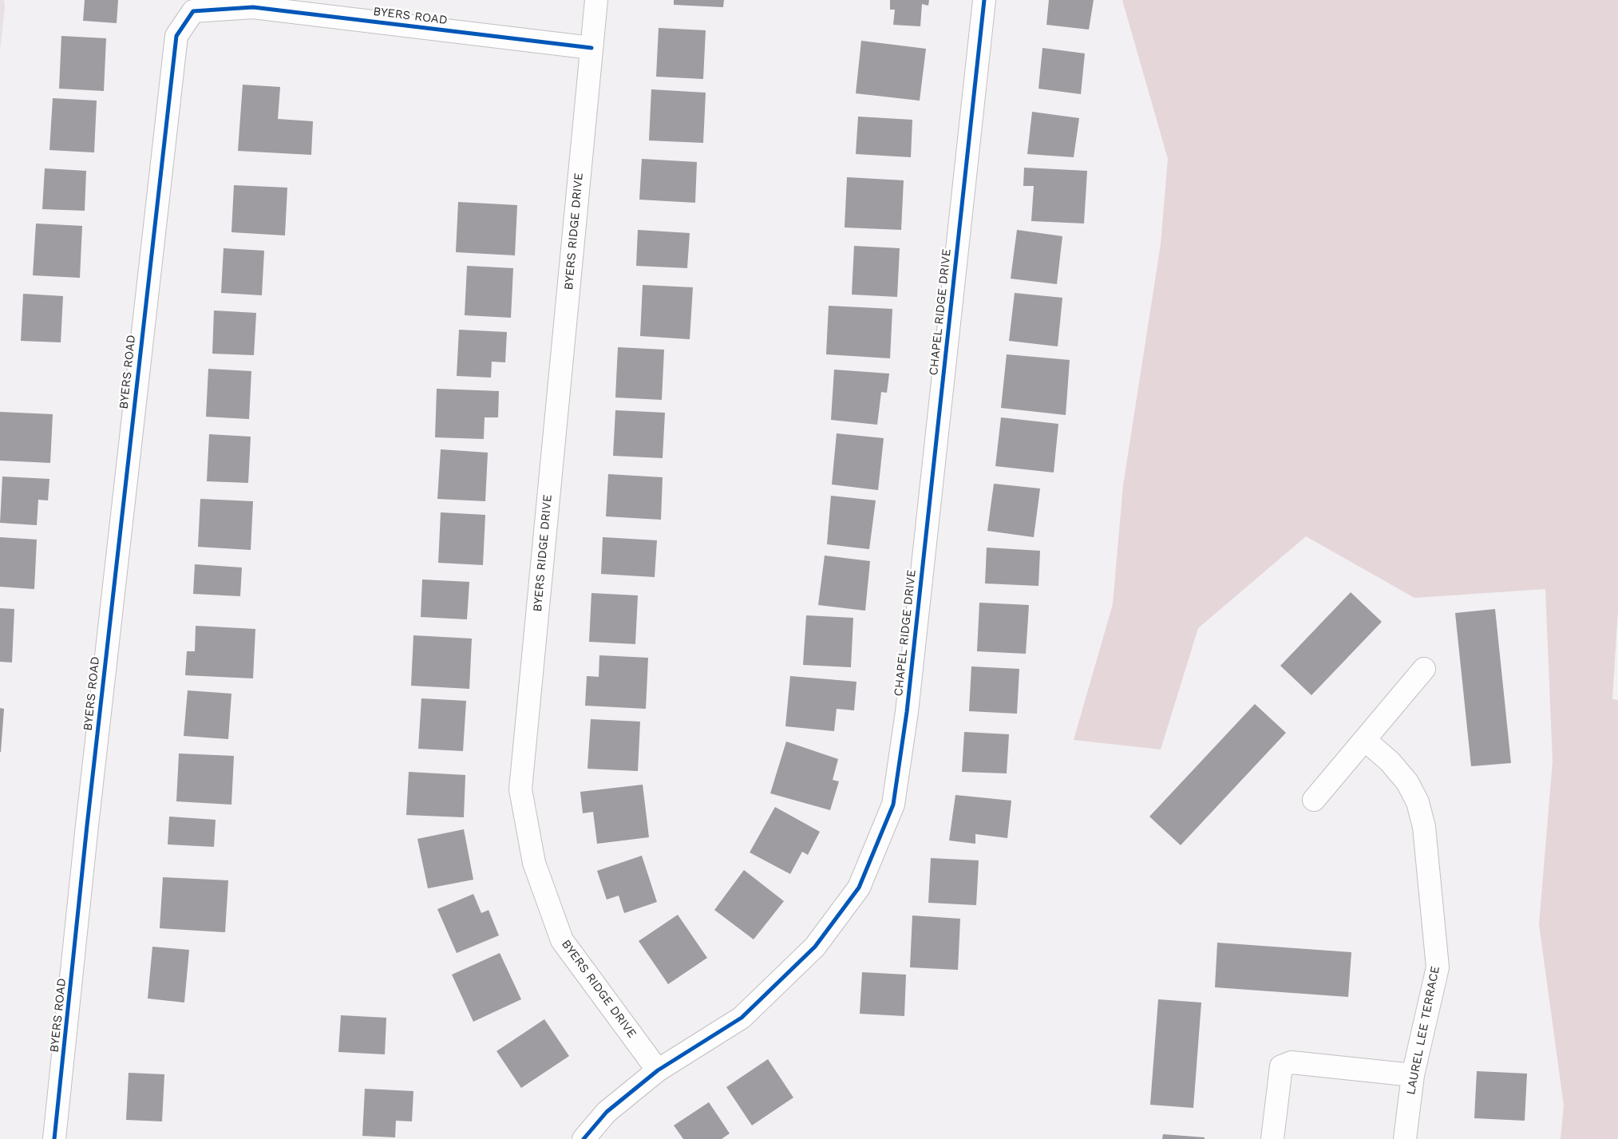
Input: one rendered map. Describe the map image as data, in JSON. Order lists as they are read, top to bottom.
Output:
{
  "streets": {
    "street": [
      "BYERS ROAD",
      "BYERS RIDGE DRIVE",
      "CHAPEL RIDGE DRIVE",
      "LAUREL LEE TERRACE"
    ]
  },
  "crossings": [
    ["BYERS ROAD", "BYERS RIDGE DRIVE"],
    ["BYERS RIDGE DRIVE", "CHAPEL RIDGE DRIVE"]
  ]
}
